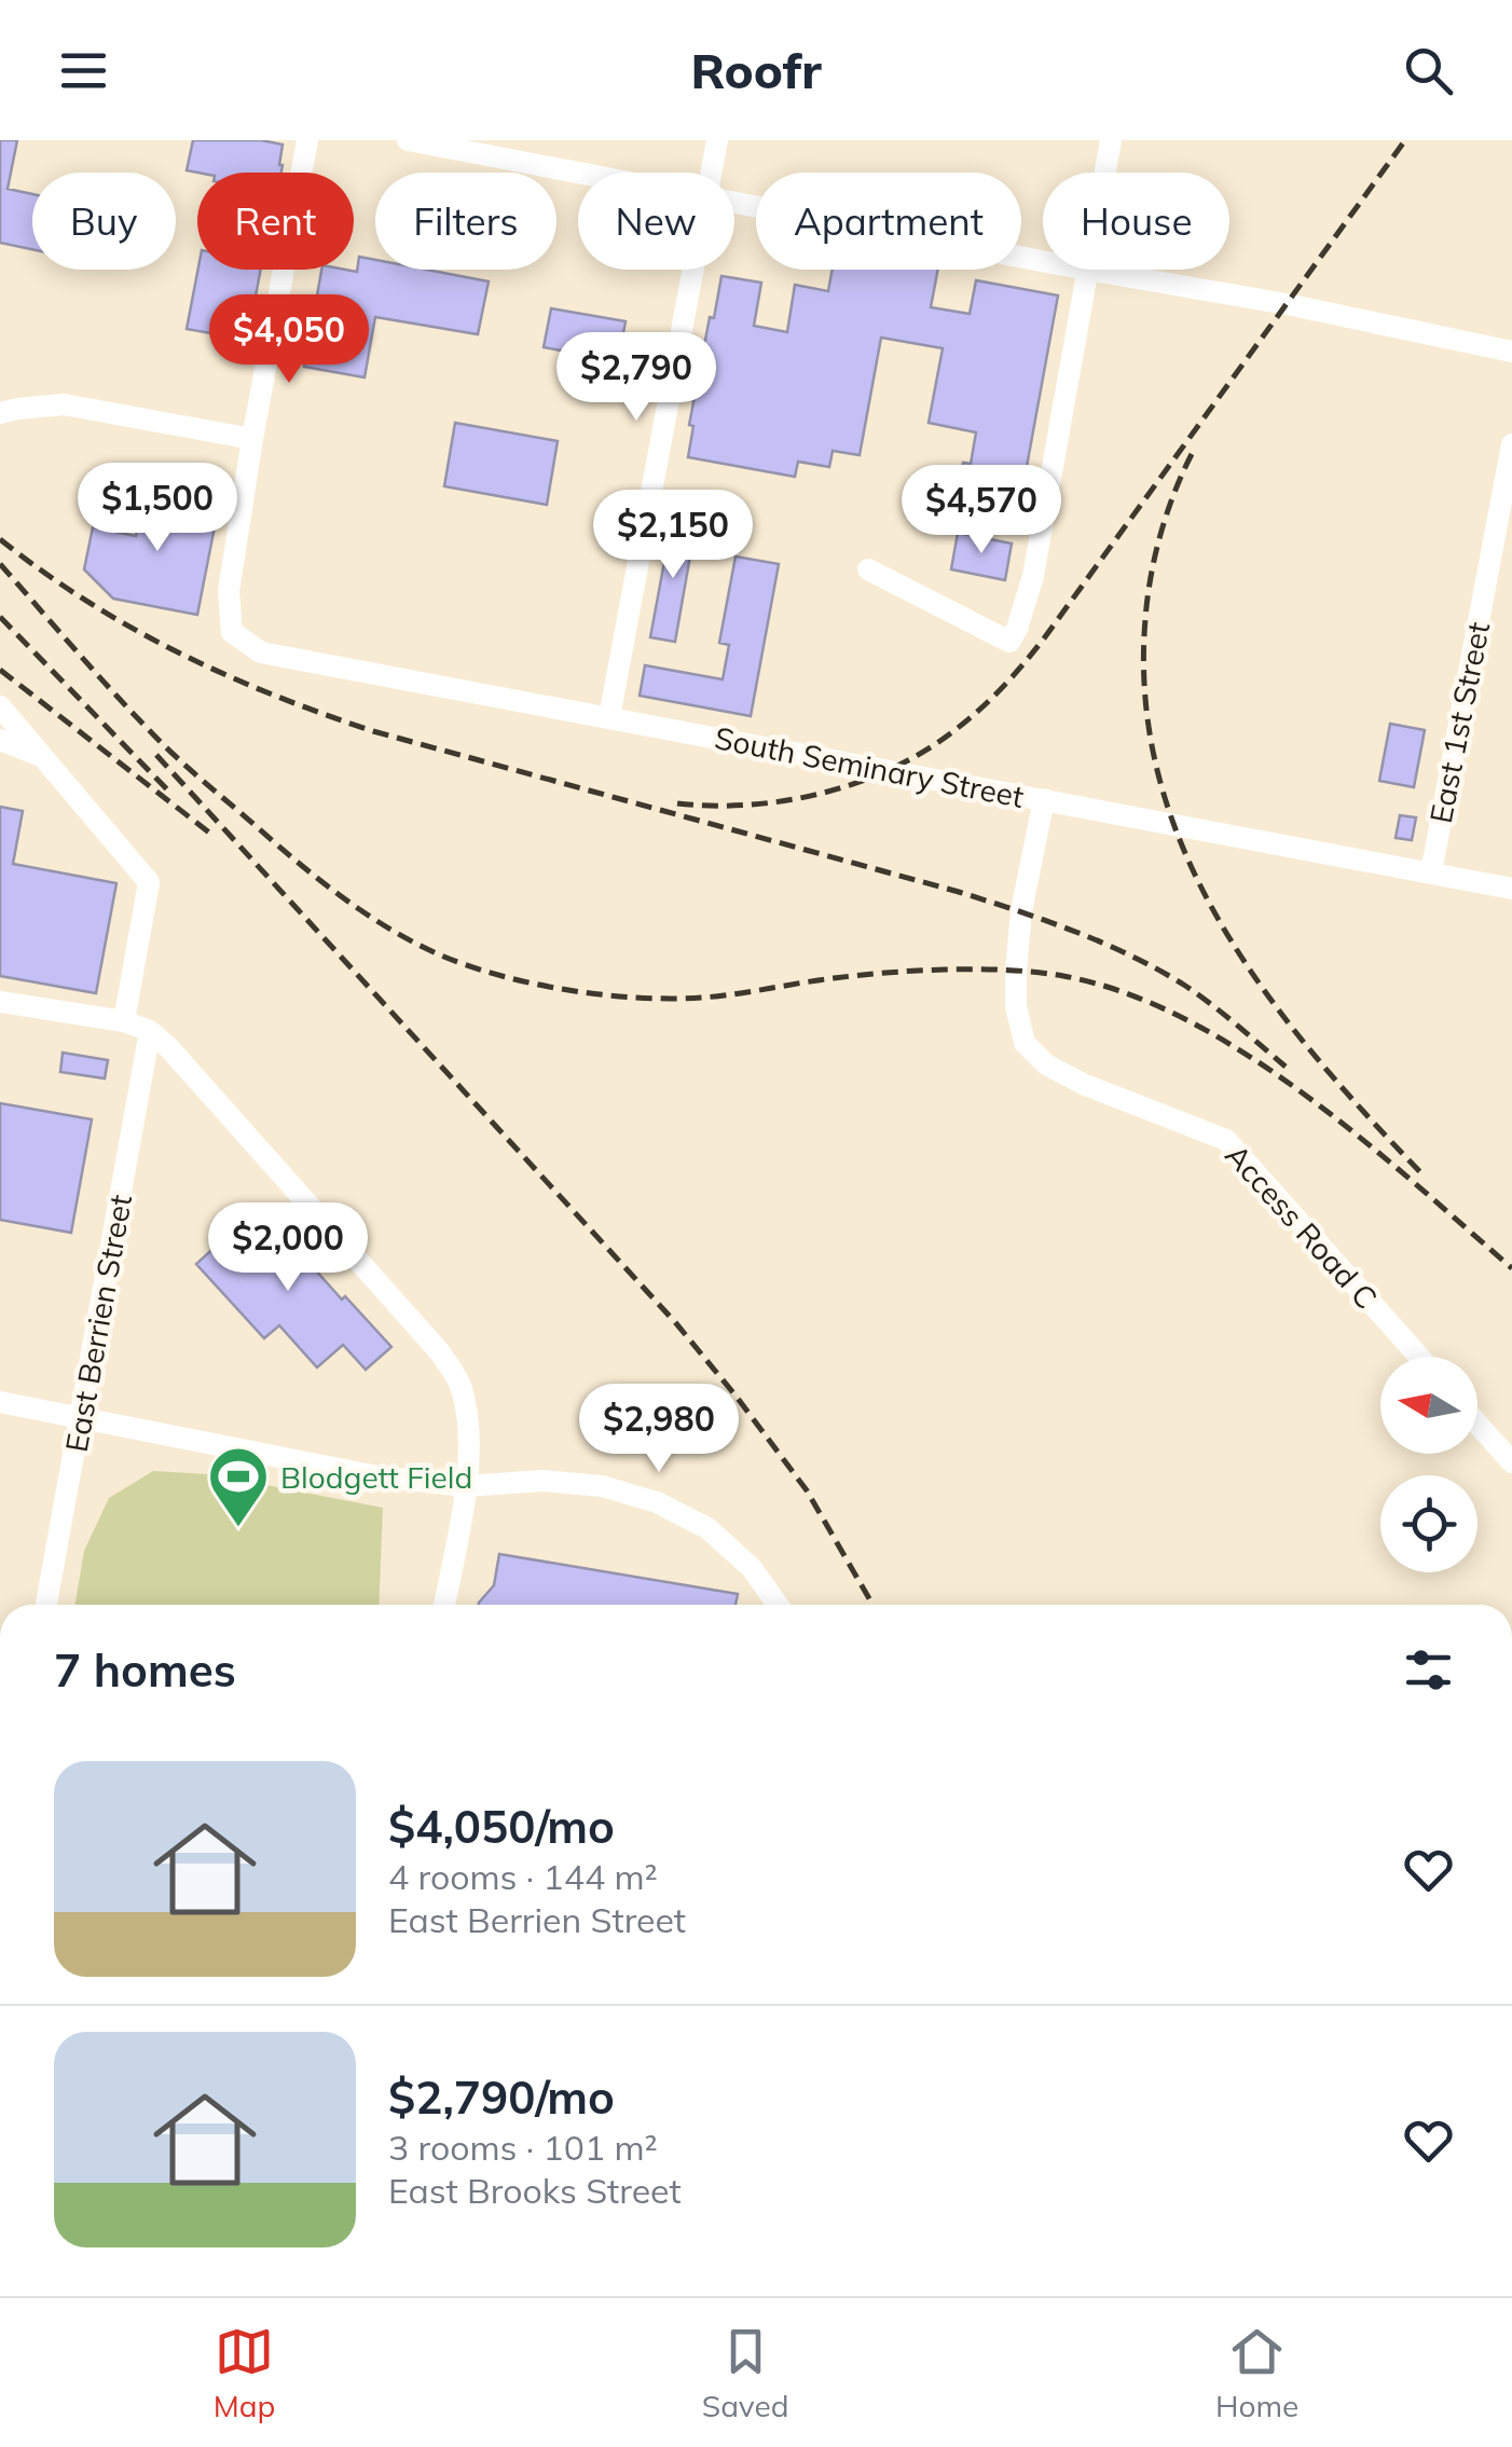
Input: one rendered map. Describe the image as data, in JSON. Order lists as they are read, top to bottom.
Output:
{
  "streets": {
    "street": [
      "East 1st Street",
      "South Seminary Street",
      "Access Road C",
      "East Berrien Street"
    ]
  },
  "crossings": [
    ["East 1st Street", "South Seminary Street"],
    ["South Seminary Street", "Access Road C"]
  ],
  "places": {
    "sports": ["Blodgett Field"]
  },
  "north": "left",
  "page": {
    "header": "Roofr",
    "chip": [
      "Buy",
      "Rent",
      "Filters",
      "New",
      "Apartment",
      "House"
    ],
    "price": [
      "$4,050",
      "$2,790",
      "$1,500",
      "$4,570",
      "$2,150",
      "$2,000",
      "$2,980"
    ],
    "heading": "7 homes",
    "list": [
      {
        "name": "$4,050/mo",
        "note": "4 rooms · 144 m² · East Berrien Street"
      },
      {
        "name": "$2,790/mo",
        "note": "3 rooms · 101 m² · East Brooks Street"
      }
    ],
    "tabs": ["Map", "Saved", "Home"]
  }
}
